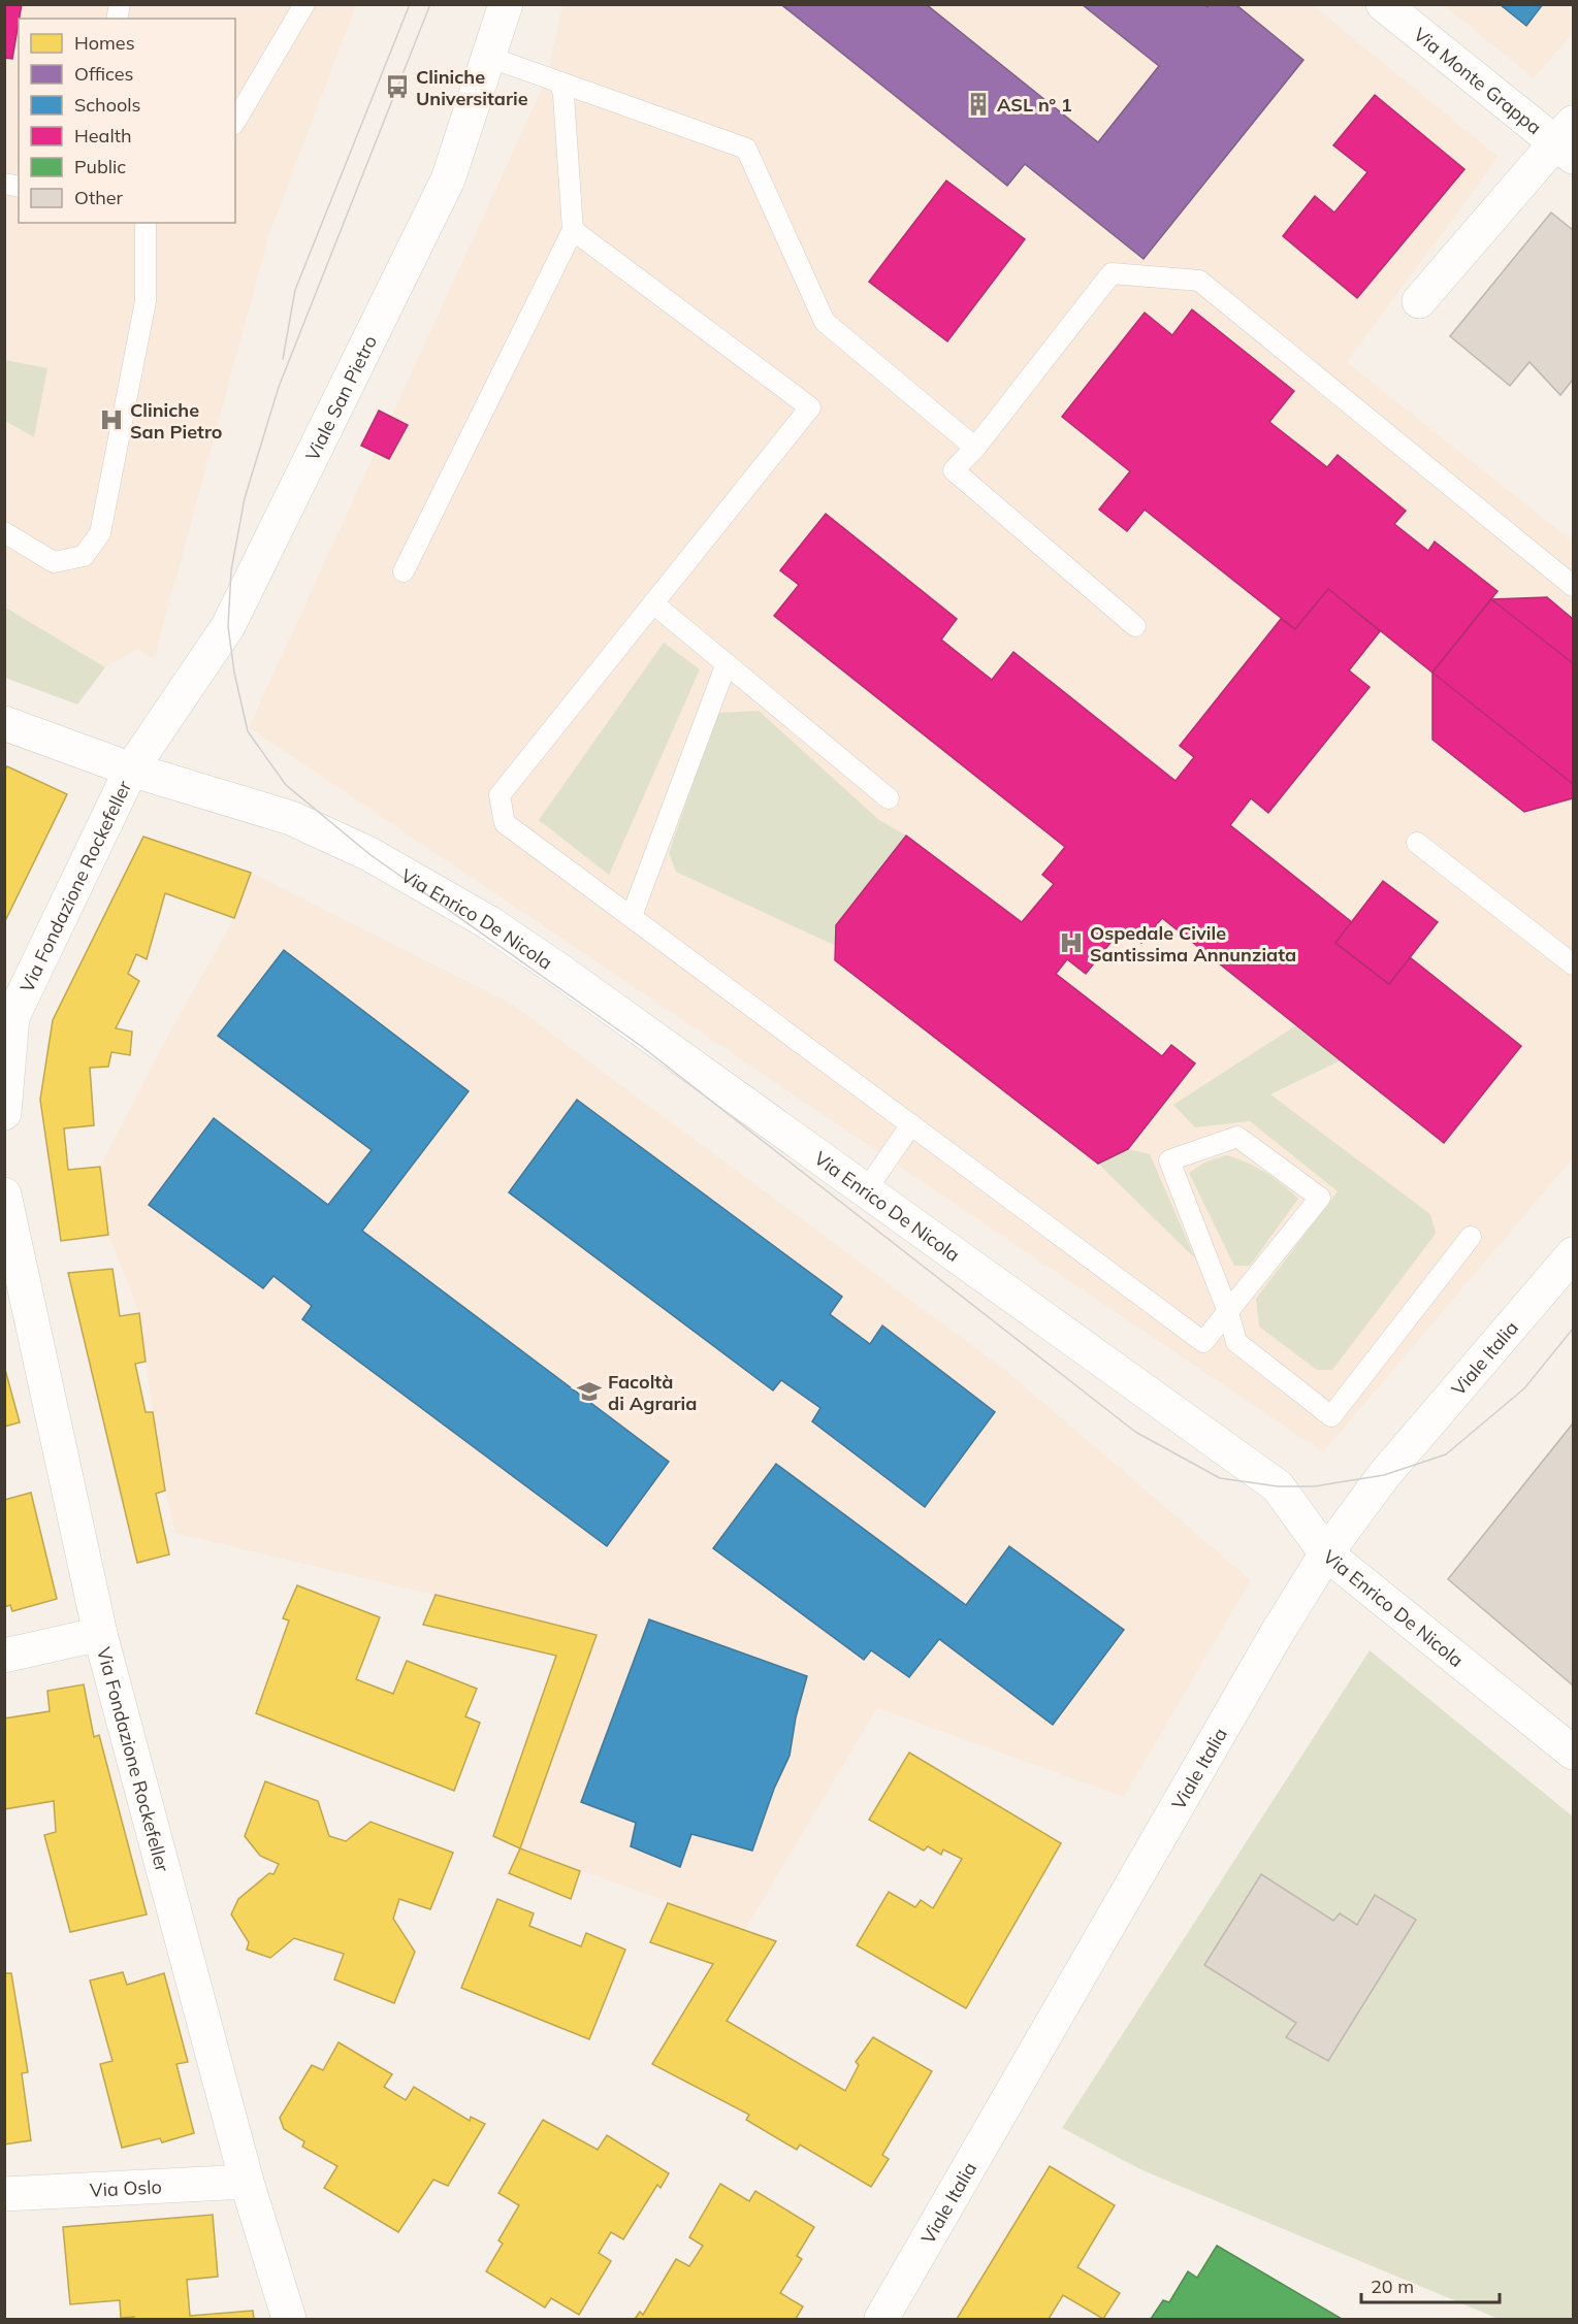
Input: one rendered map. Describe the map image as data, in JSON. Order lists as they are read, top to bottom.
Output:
{
  "streets": {
    "street": [
      "Via Monte Grappa",
      "Viale San Pietro",
      "Via Fondazione Rockefeller",
      "Via Enrico De Nicola",
      "Viale Italia",
      "Via Oslo"
    ]
  },
  "crossings": [
    ["Viale San Pietro", "Via Fondazione Rockefeller"],
    ["Viale San Pietro", "Via Enrico De Nicola"],
    ["Via Fondazione Rockefeller", "Via Enrico De Nicola"],
    ["Via Fondazione Rockefeller", "Via Oslo"],
    ["Via Enrico De Nicola", "Viale Italia"]
  ],
  "places": {
    "bus stop": ["Cliniche Universitarie"],
    "building": ["ASL n° 1"],
    "hospital": ["Cliniche San Pietro", "Ospedale Civile Santissima Annunziata"],
    "school or university": ["Facoltà di Agraria"]
  },
  "legend": [
    "Homes",
    "Offices",
    "Schools",
    "Health",
    "Public",
    "Other"
  ],
  "scale_bar": "20 m"
}
